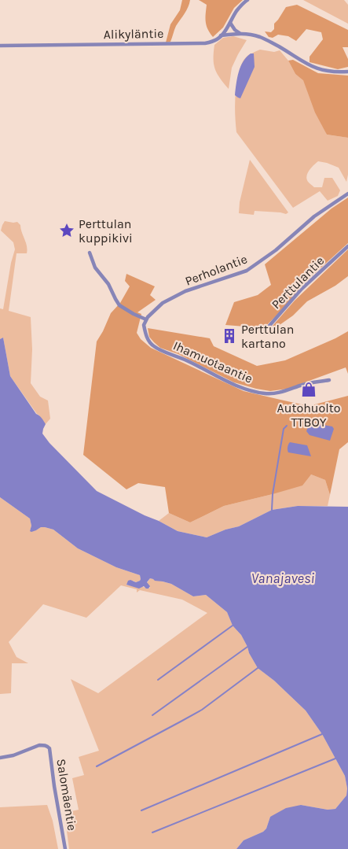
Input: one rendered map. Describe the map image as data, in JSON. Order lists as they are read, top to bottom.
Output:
{
  "streets": {
    "street": [
      "Alikyläntie",
      "Perholantie",
      "Perttulantie",
      "Ihamuotaantie",
      "Salomäentie"
    ]
  },
  "crossings": [
    ["Perholantie", "Ihamuotaantie"]
  ],
  "water": ["Vanajavesi"],
  "places": {
    "place": ["Perttulan kuppikivi"],
    "building": ["Perttulan kartano"],
    "shop": ["Autohuolto TTBOY"]
  }
}
